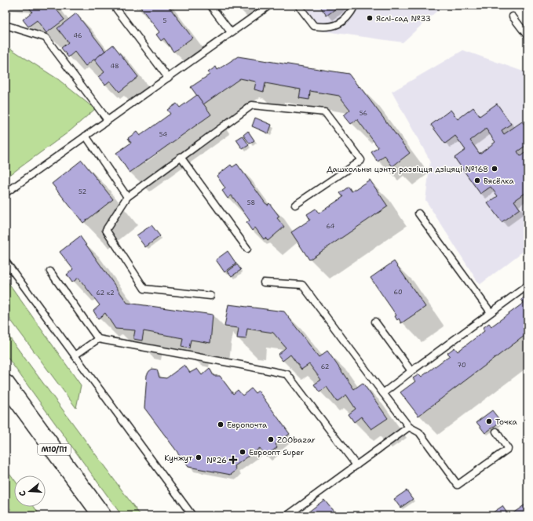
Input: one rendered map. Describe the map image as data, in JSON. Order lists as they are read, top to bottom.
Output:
{
  "streets": {
    "main road": ["М10/П1"]
  },
  "places": {
    "other": [
      "Яслі-сад №33",
      "Дашкольны цэнтр развіцця дзіцяці №168",
      "Вясёлка",
      "Точка",
      "Европочта",
      "ZOObazar",
      "Евроопт Super",
      "Кунжут"
    ],
    "health": ["№26"]
  },
  "house_numbers": [
    "5",
    "46",
    "48",
    "56",
    "54",
    "52",
    "58",
    "64",
    "60",
    "62 к2",
    "70",
    "62"
  ],
  "north": "left"
}
